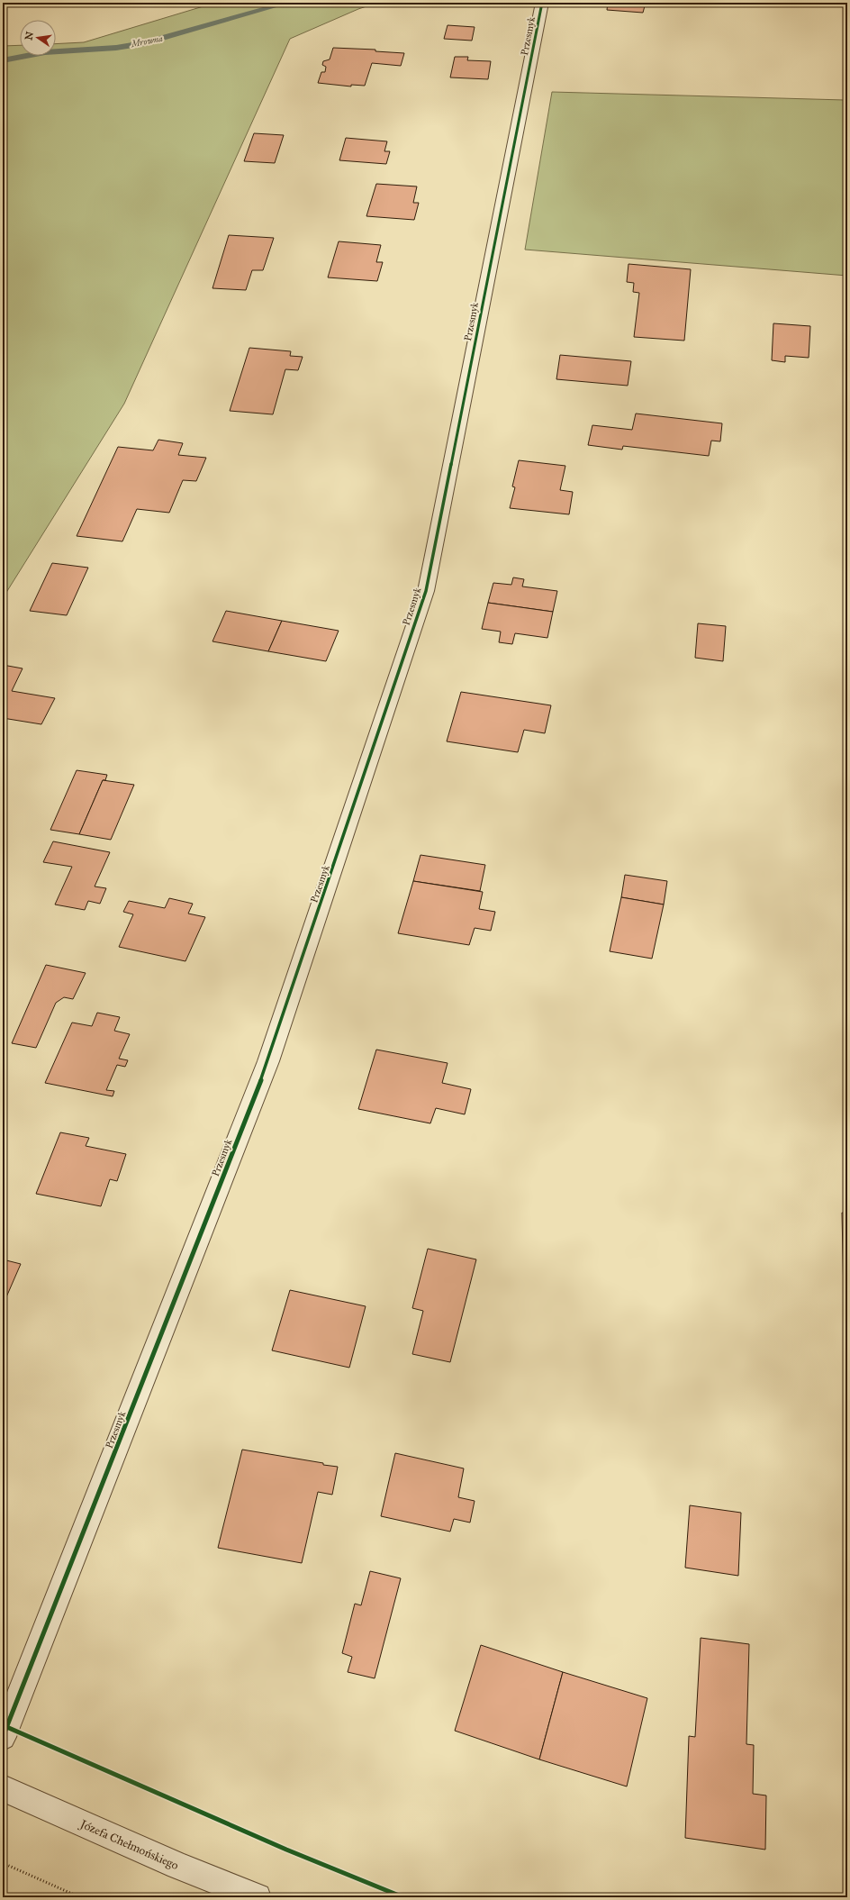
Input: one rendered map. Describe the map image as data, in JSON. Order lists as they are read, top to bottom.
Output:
{
  "streets": {
    "street": ["Przesmyk", "Józefa Chełmońskiego"]
  },
  "water": ["Mrowna"],
  "north": "left"
}
